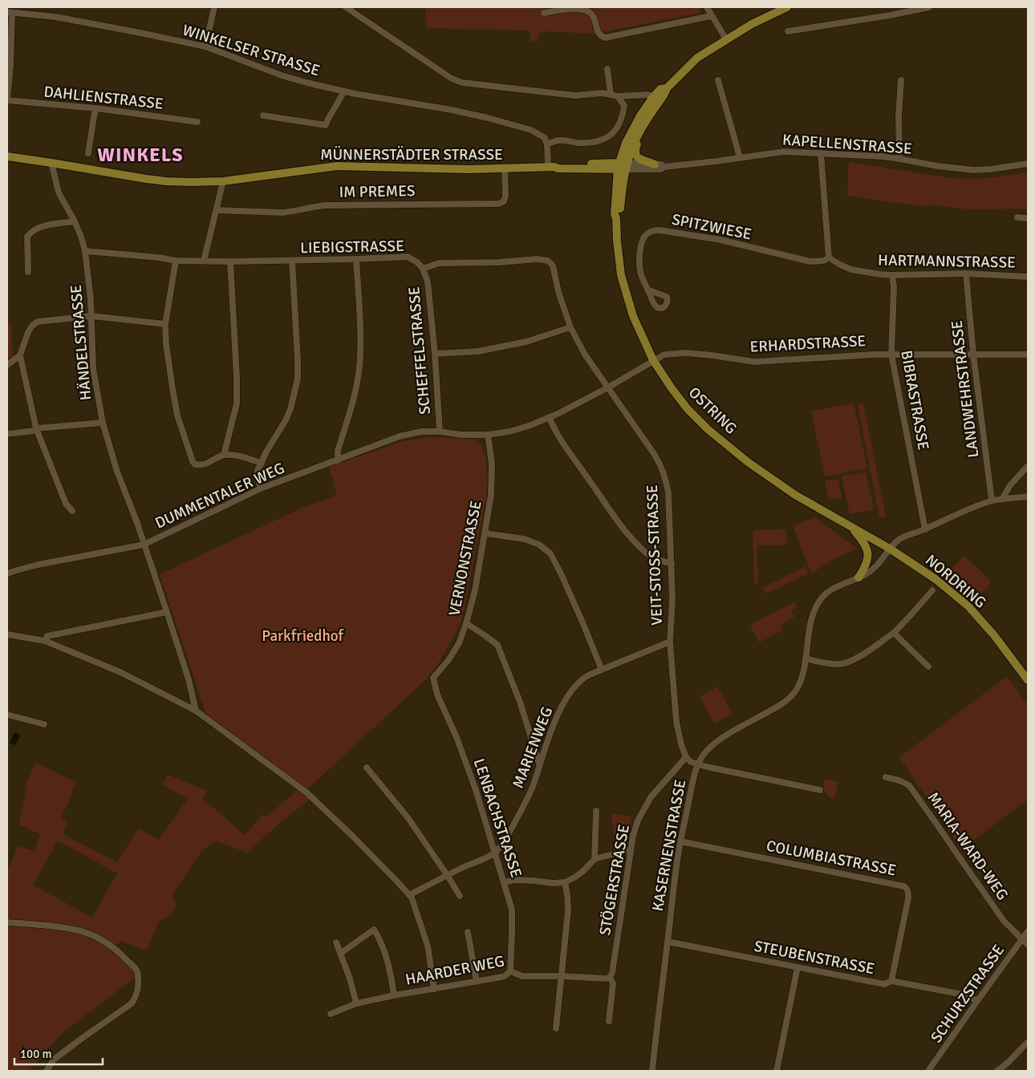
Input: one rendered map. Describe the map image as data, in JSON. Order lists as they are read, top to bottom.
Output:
{
  "streets": {
    "main road": ["MÜNNERSTÄDTER STRASSE", "OSTRING", "NORDRING"],
    "street": [
      "WINKELSER STRASSE",
      "DAHLIENSTRASSE",
      "KAPELLENSTRASSE",
      "IM PREMES",
      "SPITZWIESE",
      "LIEBIGSTRASSE",
      "HARTMANNSTRASSE",
      "HÄNDELSTRASSE",
      "ERHARDSTRASSE",
      "SCHEFFELSTRASSE",
      "LANDWEHRSTRASSE",
      "BIBRASTRASSE",
      "DUMMENTALER WEG",
      "VEIT-STOSS-STRASSE",
      "VERNONSTRASSE",
      "MARIENWEG",
      "LENBACHSTRASSE",
      "KASERNENSTRASSE",
      "MARIA-WARD-WEG",
      "COLUMBIASTRASSE",
      "STÖGERSTRASSE",
      "STEUBENSTRASSE",
      "HAARDER WEG",
      "SCHURZSTRASSE"
    ]
  },
  "crossings": [
    ["KAPELLENSTRASSE", "MÜNNERSTÄDTER STRASSE"],
    ["KAPELLENSTRASSE", "OSTRING"],
    ["MÜNNERSTÄDTER STRASSE", "IM PREMES"],
    ["MÜNNERSTÄDTER STRASSE", "HÄNDELSTRASSE"],
    ["MÜNNERSTÄDTER STRASSE", "OSTRING"],
    ["SPITZWIESE", "HARTMANNSTRASSE"],
    ["LIEBIGSTRASSE", "HÄNDELSTRASSE"],
    ["LIEBIGSTRASSE", "SCHEFFELSTRASSE"],
    ["LIEBIGSTRASSE", "VEIT-STOSS-STRASSE"],
    ["HARTMANNSTRASSE", "LANDWEHRSTRASSE"],
    ["HARTMANNSTRASSE", "BIBRASTRASSE"],
    ["HÄNDELSTRASSE", "DUMMENTALER WEG"],
    ["ERHARDSTRASSE", "SCHEFFELSTRASSE"],
    ["ERHARDSTRASSE", "LANDWEHRSTRASSE"],
    ["ERHARDSTRASSE", "BIBRASTRASSE"],
    ["ERHARDSTRASSE", "OSTRING"],
    ["ERHARDSTRASSE", "DUMMENTALER WEG"],
    ["ERHARDSTRASSE", "VEIT-STOSS-STRASSE"],
    ["ERHARDSTRASSE", "VERNONSTRASSE"],
    ["SCHEFFELSTRASSE", "DUMMENTALER WEG"],
    ["SCHEFFELSTRASSE", "VEIT-STOSS-STRASSE"],
    ["LANDWEHRSTRASSE", "KASERNENSTRASSE"],
    ["BIBRASTRASSE", "KASERNENSTRASSE"],
    ["OSTRING", "NORDRING"],
    ["OSTRING", "KASERNENSTRASSE"],
    ["VERNONSTRASSE", "LENBACHSTRASSE"],
    ["NORDRING", "KASERNENSTRASSE"],
    ["MARIENWEG", "LENBACHSTRASSE"],
    ["LENBACHSTRASSE", "HAARDER WEG"],
    ["KASERNENSTRASSE", "COLUMBIASTRASSE"],
    ["KASERNENSTRASSE", "STEUBENSTRASSE"],
    ["MARIA-WARD-WEG", "SCHURZSTRASSE"],
    ["COLUMBIASTRASSE", "STEUBENSTRASSE"],
    ["STÖGERSTRASSE", "HAARDER WEG"],
    ["STEUBENSTRASSE", "SCHURZSTRASSE"]
  ],
  "districts": ["WINKELS"],
  "parks": ["Parkfriedhof"],
  "scale_bar": "100 m"
}
